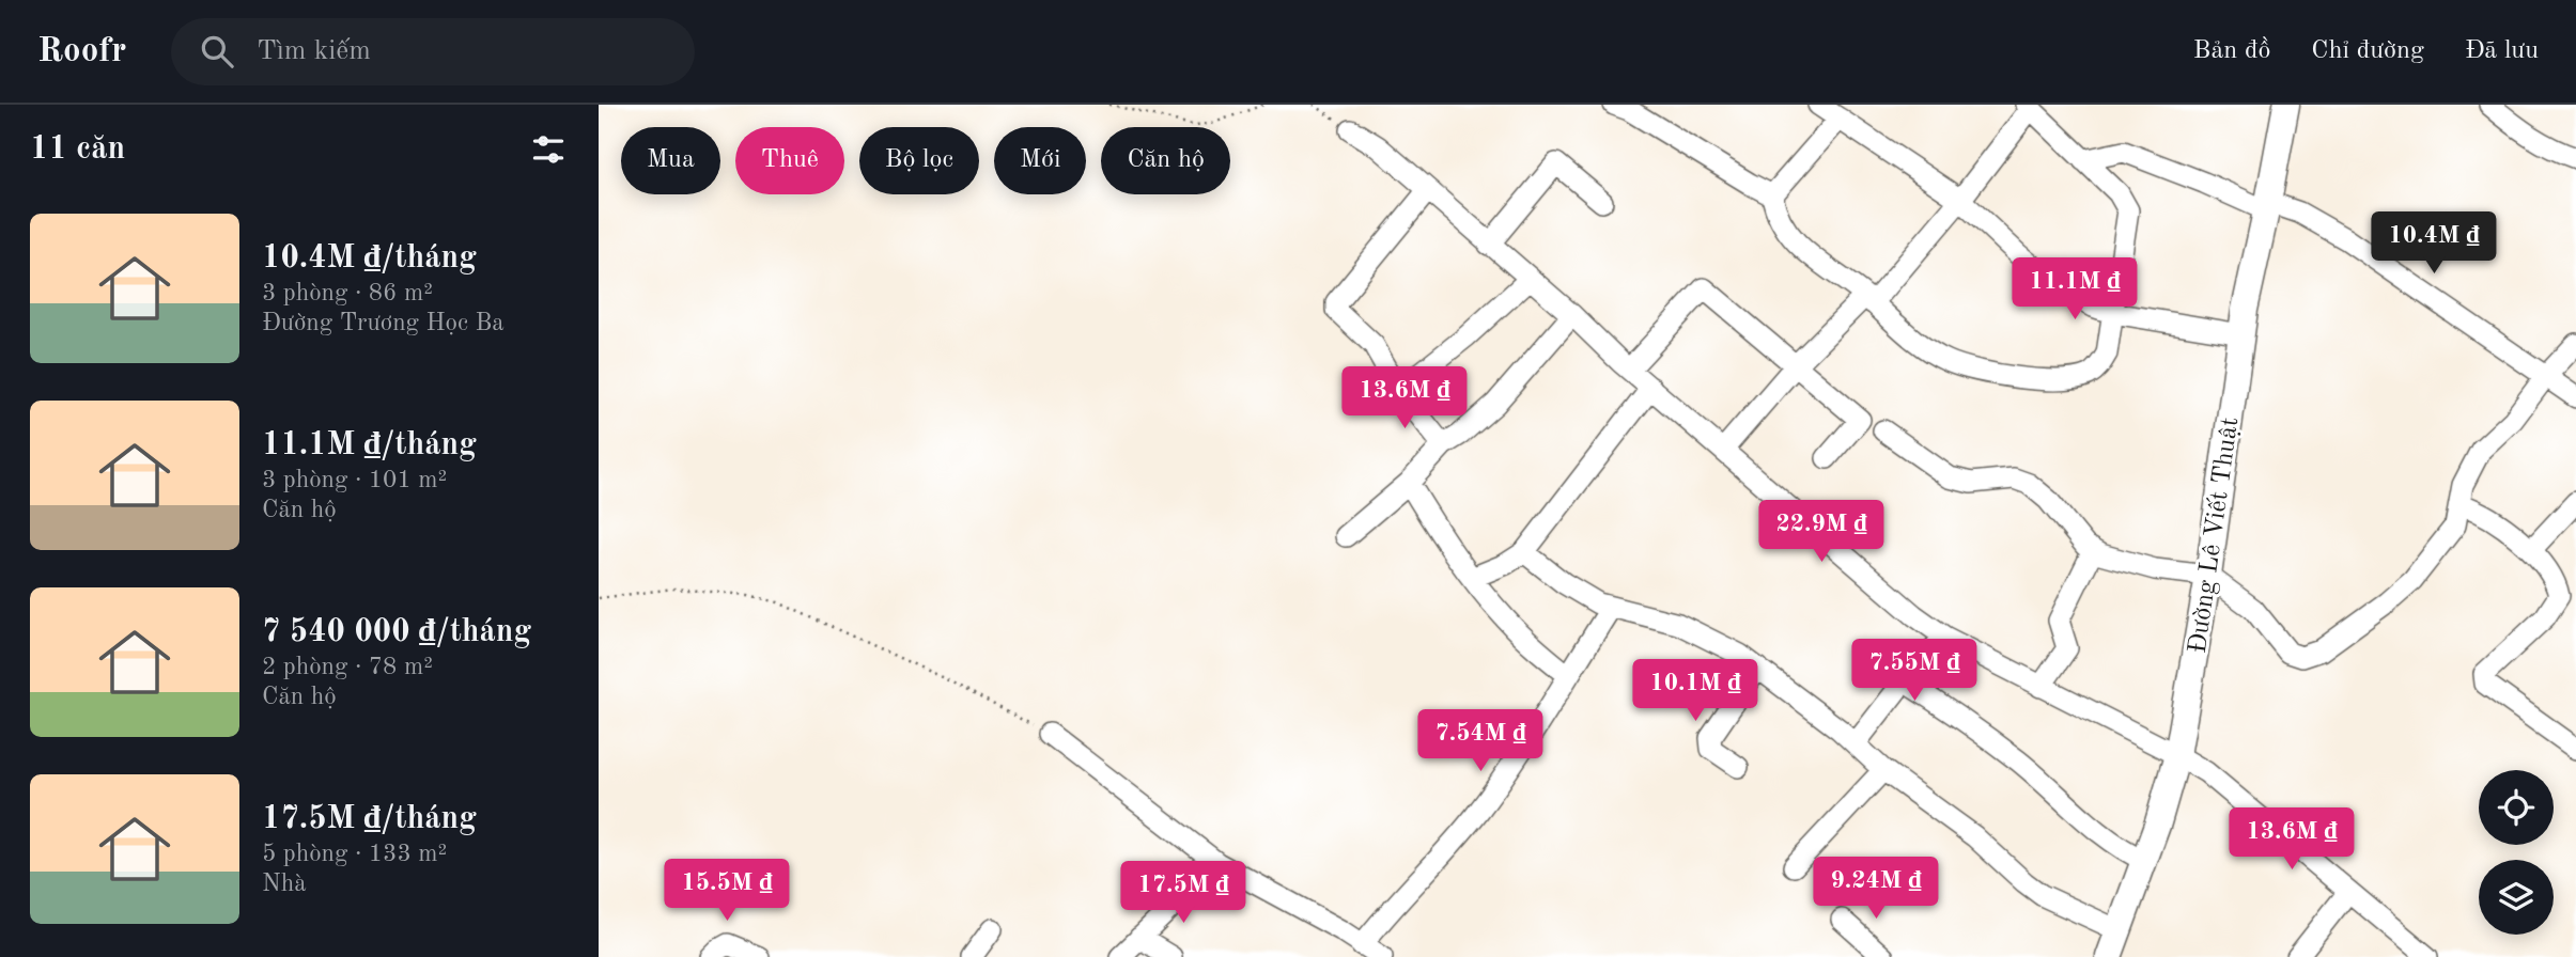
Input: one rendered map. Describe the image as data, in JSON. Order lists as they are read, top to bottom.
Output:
{
  "streets": {
    "main road": ["Đường Lê Viết Thuật"]
  },
  "page": {
    "header": "Roofr",
    "search": "Tìm kiếm",
    "nav": ["Bản đồ", "Chỉ đường", "Đã lưu"],
    "heading": "11 căn",
    "chip": [
      "Mua",
      "Thuê",
      "Bộ lọc",
      "Mới",
      "Căn hộ"
    ],
    "list": [
      {
        "name": "10.4M ₫/tháng",
        "note": "3 phòng · 86 m² · Đường Trương Học Ba"
      },
      {
        "name": "11.1M ₫/tháng",
        "note": "3 phòng · 101 m² · Căn hộ"
      },
      {
        "name": "7 540 000 ₫/tháng",
        "note": "2 phòng · 78 m² · Căn hộ"
      },
      {
        "name": "17.5M ₫/tháng",
        "note": "5 phòng · 133 m² · Nhà"
      }
    ],
    "price": [
      "10.4M ₫",
      "11.1M ₫",
      "13.6M ₫",
      "22.9M ₫",
      "7.55M ₫",
      "10.1M ₫",
      "7.54M ₫",
      "13.6M ₫",
      "9.24M ₫",
      "15.5M ₫",
      "17.5M ₫"
    ]
  }
}
